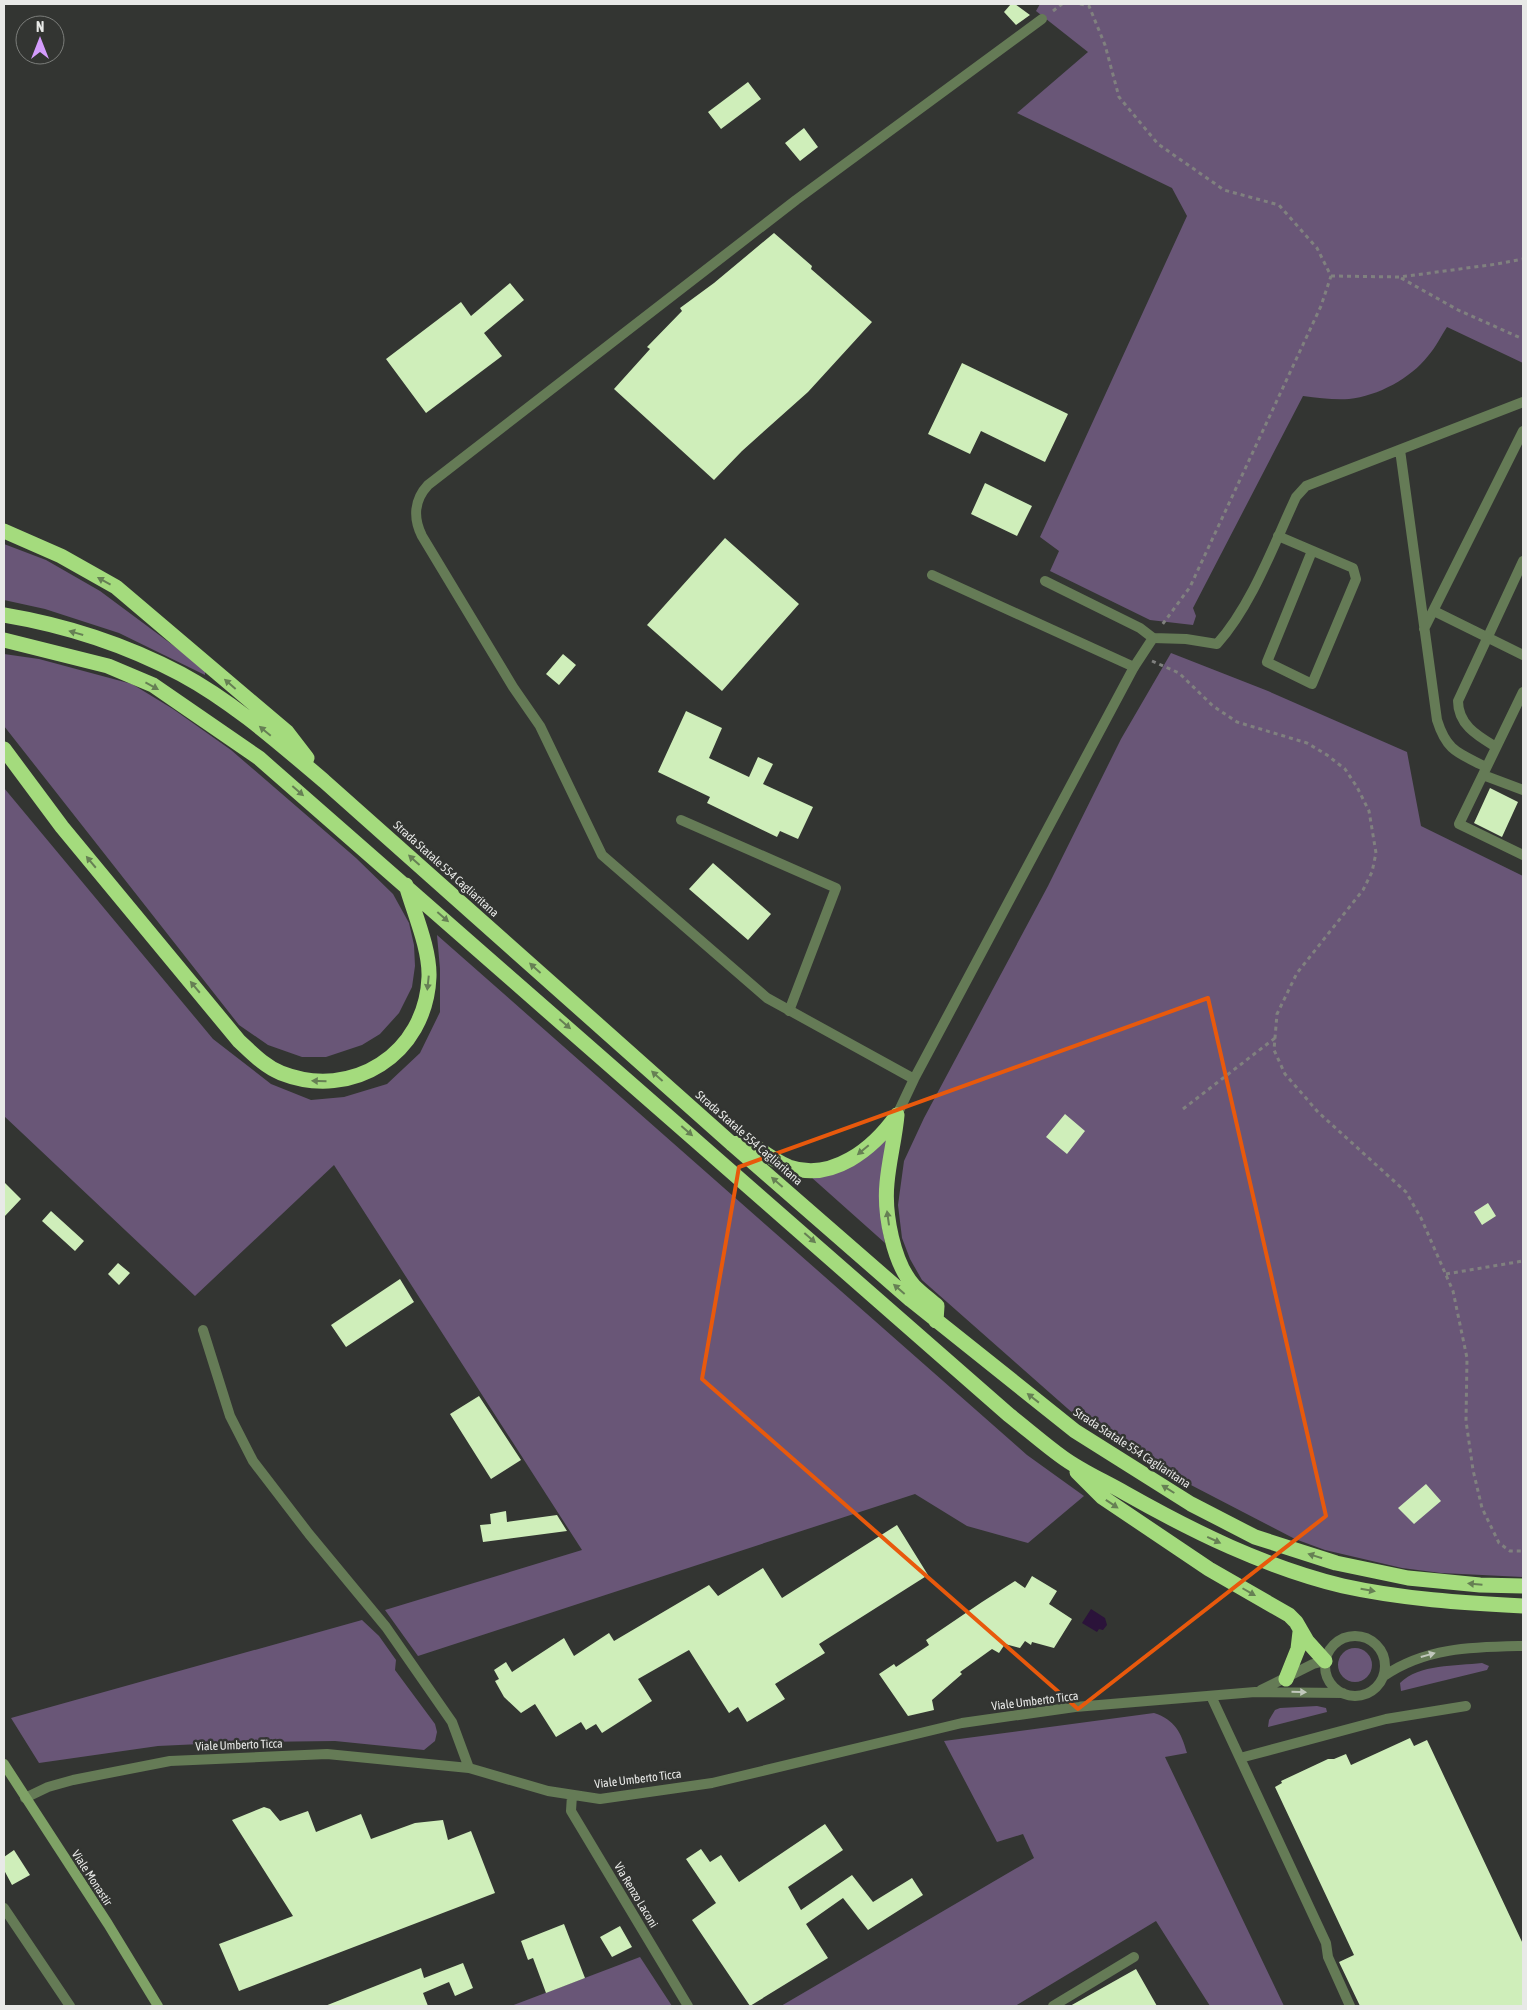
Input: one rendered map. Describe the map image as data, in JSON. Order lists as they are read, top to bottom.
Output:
{
  "streets": {
    "highway": ["Strada Statale 554 Cagliaritana"],
    "main road": ["Viale Monastir"],
    "street": ["Viale Umberto Ticca", "Via Renzo Laconi"]
  },
  "crossings": [
    ["Viale Umberto Ticca", "Viale Monastir"],
    ["Viale Umberto Ticca", "Via Renzo Laconi"]
  ],
  "north": "top"
}
